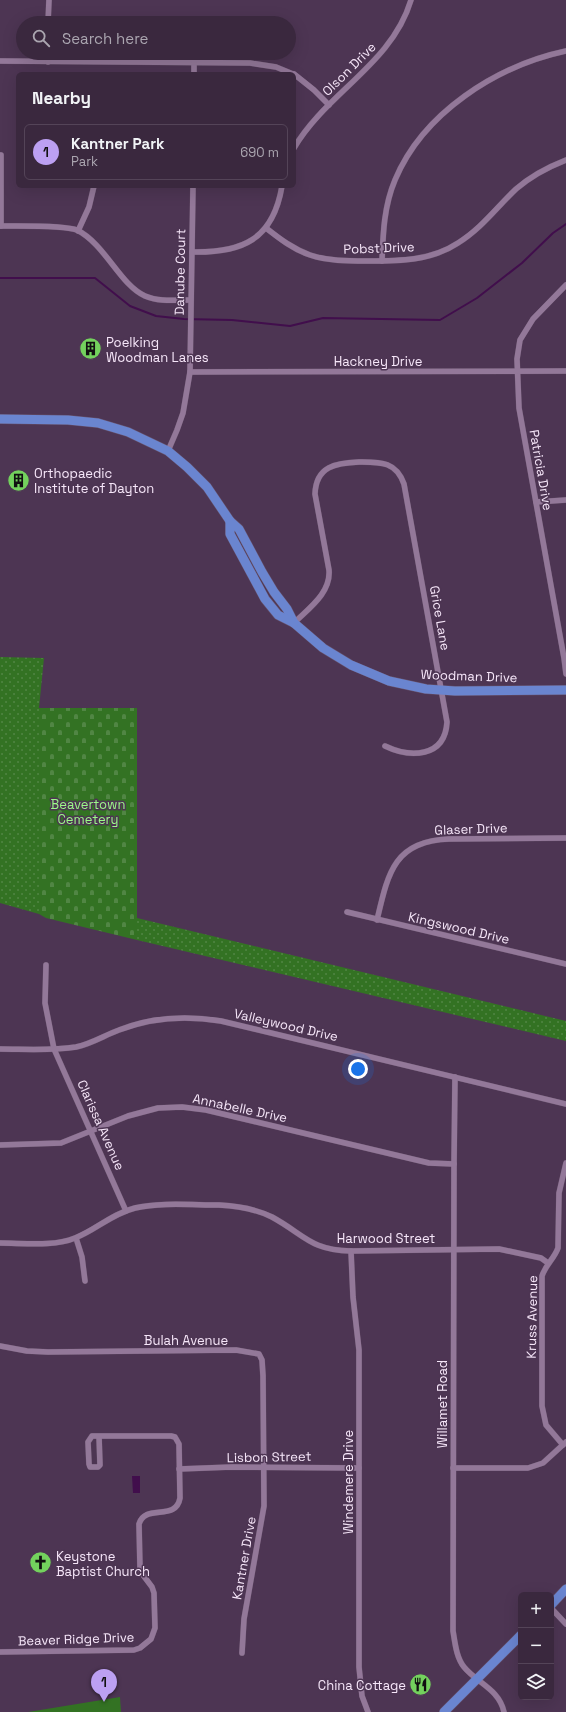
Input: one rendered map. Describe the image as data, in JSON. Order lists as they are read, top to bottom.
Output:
{
  "streets": {
    "main road": ["Woodman Drive"],
    "street": [
      "Olson Drive",
      "Pobst Drive",
      "Danube Court",
      "Hackney Drive",
      "Patricia Drive",
      "Grice Lane",
      "Glaser Drive",
      "Kingswood Drive",
      "Valleywood Drive",
      "Annabelle Drive",
      "Clarissa Avenue",
      "Harwood Street",
      "Kruss Avenue",
      "Bulah Avenue",
      "Willamet Road",
      "Lisbon Street",
      "Windemere Drive",
      "Kantner Drive",
      "Beaver Ridge Drive"
    ]
  },
  "crossings": [
    ["Danube Court", "Hackney Drive"],
    ["Danube Court", "Woodman Drive"],
    ["Hackney Drive", "Patricia Drive"],
    ["Grice Lane", "Woodman Drive"],
    ["Glaser Drive", "Kingswood Drive"],
    ["Valleywood Drive", "Clarissa Avenue"],
    ["Valleywood Drive", "Willamet Road"],
    ["Annabelle Drive", "Clarissa Avenue"],
    ["Annabelle Drive", "Willamet Road"],
    ["Clarissa Avenue", "Harwood Street"],
    ["Harwood Street", "Kruss Avenue"],
    ["Harwood Street", "Willamet Road"],
    ["Harwood Street", "Windemere Drive"],
    ["Bulah Avenue", "Lisbon Street"],
    ["Bulah Avenue", "Kantner Drive"],
    ["Lisbon Street", "Windemere Drive"],
    ["Lisbon Street", "Kantner Drive"],
    ["Lisbon Street", "Beaver Ridge Drive"]
  ],
  "parks": ["Beavertown Cemetery"],
  "places": {
    "building": ["Poelking Woodman Lanes", "Orthopaedic Institute of Dayton"],
    "church": ["Keystone Baptist Church"],
    "restaurant": ["China Cottage"]
  },
  "page": {
    "search": "Search here",
    "heading": "Nearby",
    "list": [
      {
        "mark": "1",
        "name": "Kantner Park",
        "note": "Park",
        "value": "690 m"
      }
    ],
    "map_buttons": ["+", "−"],
    "pins": "1"
  }
}
